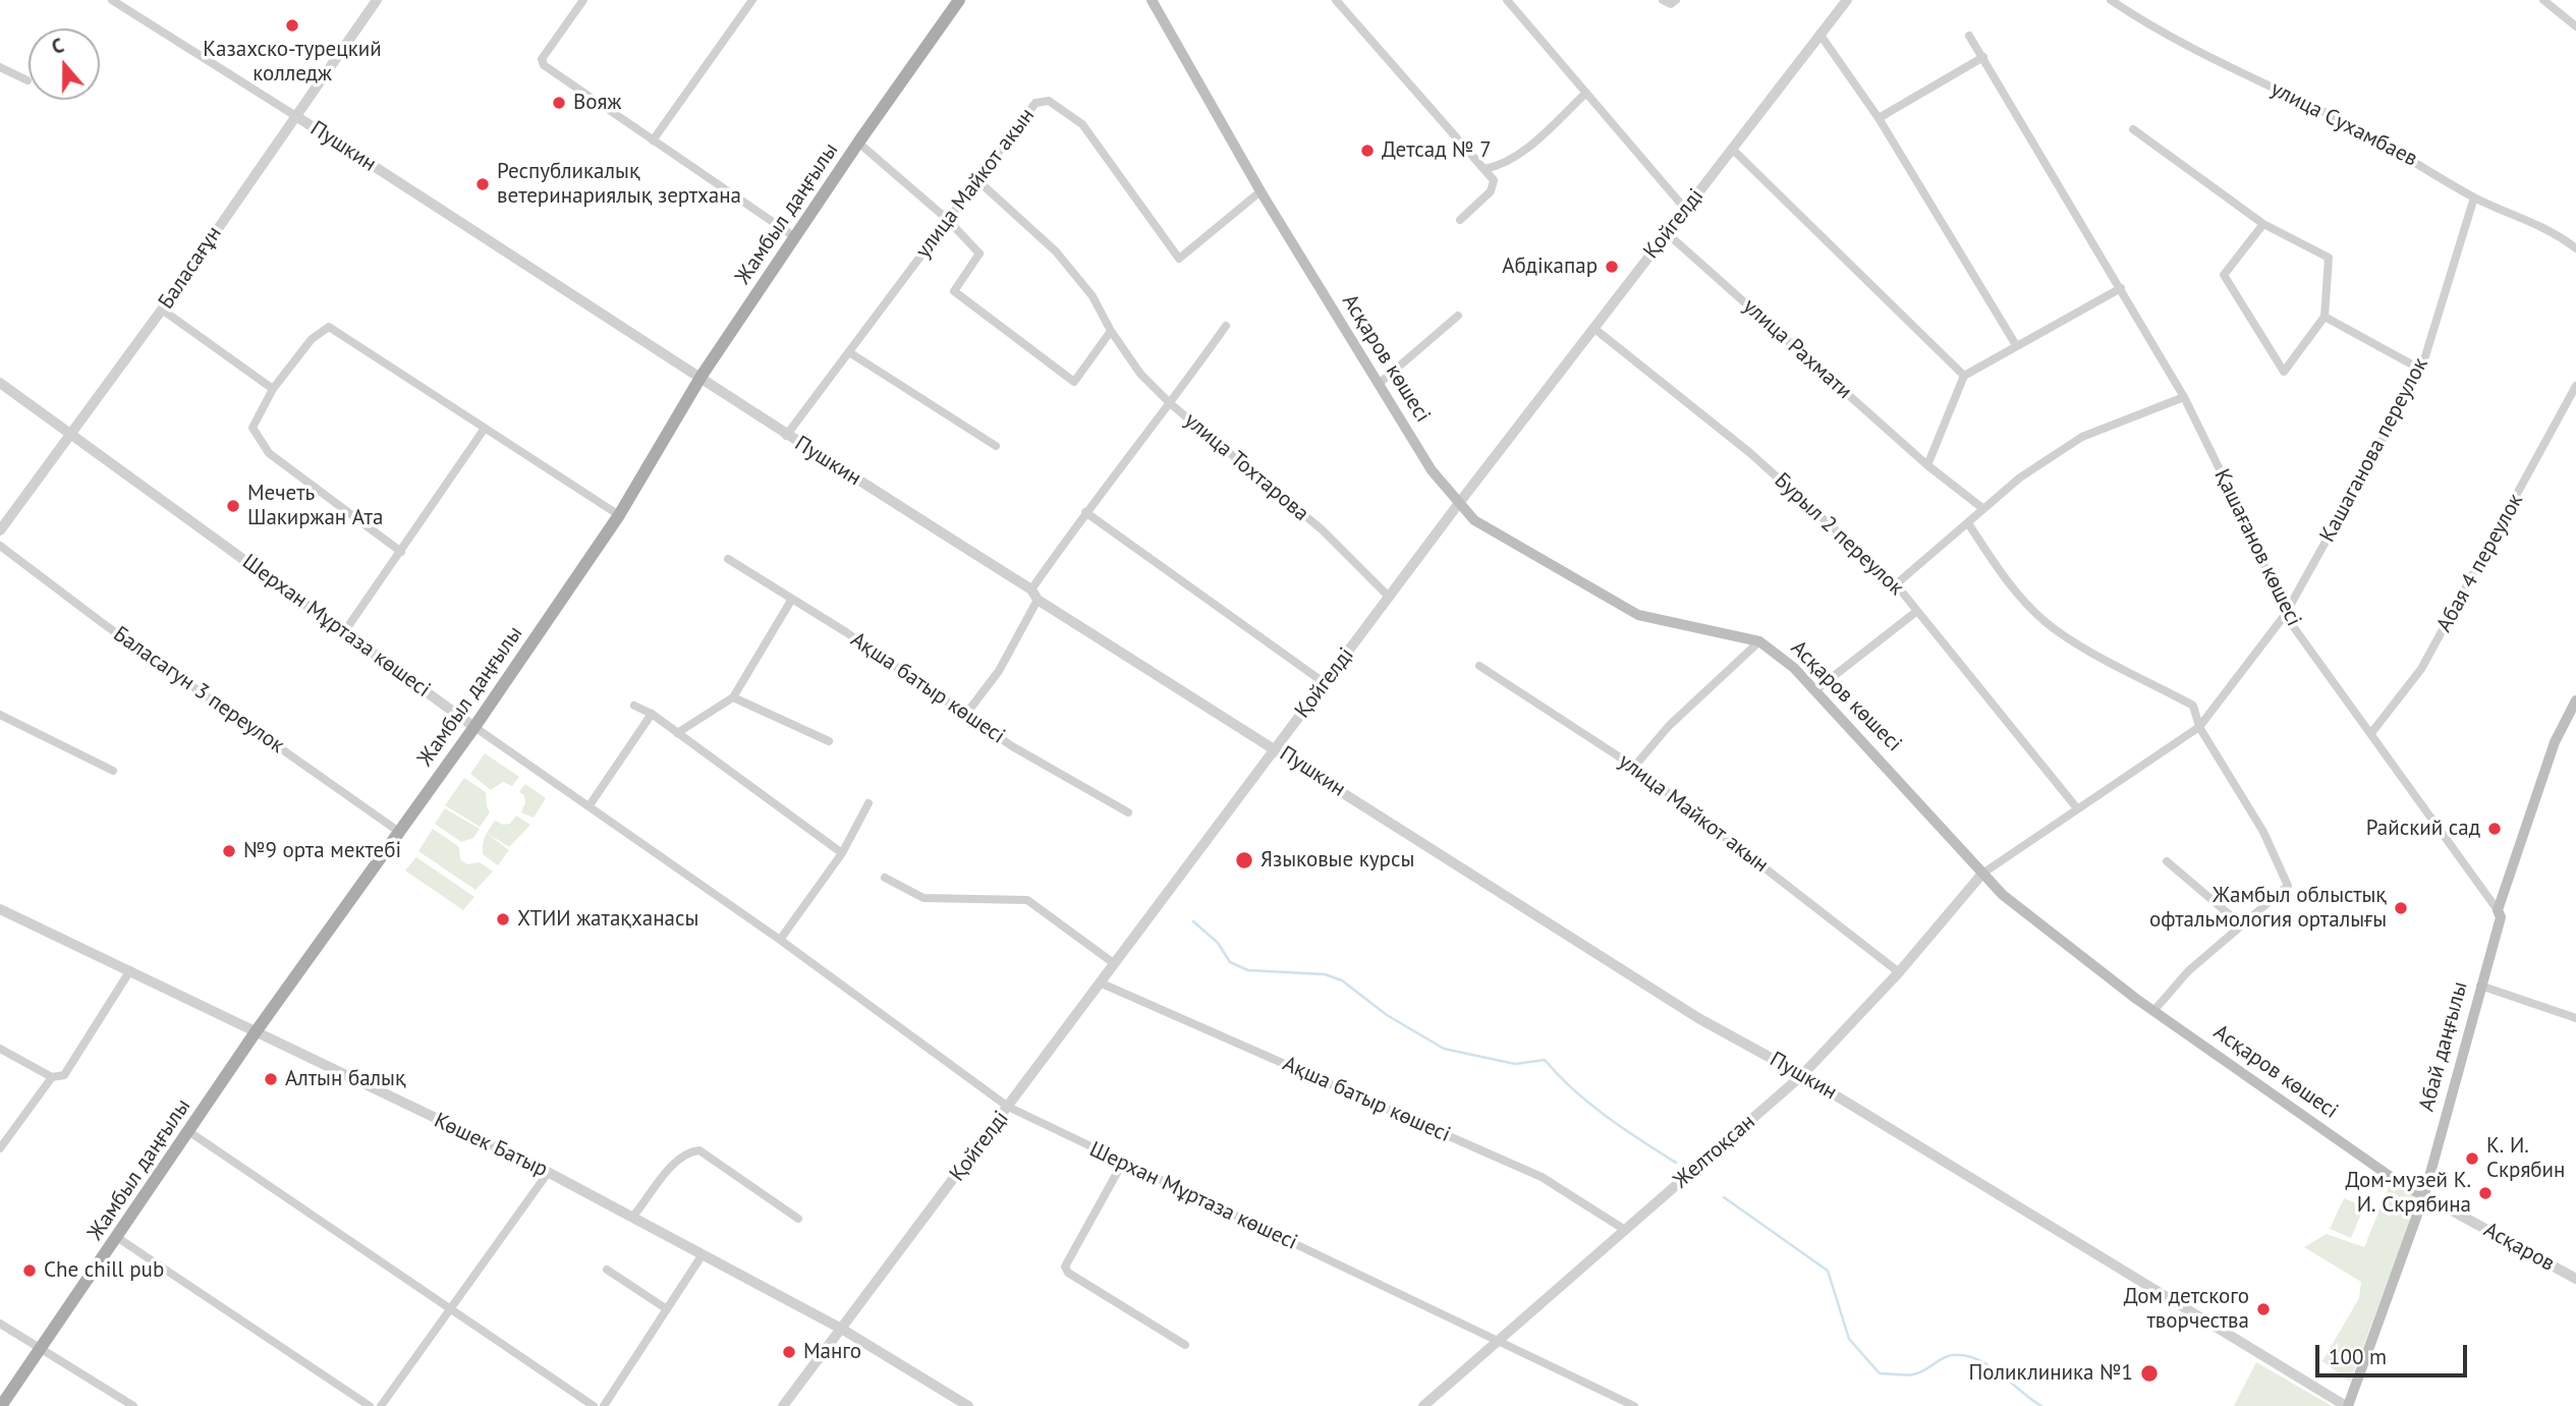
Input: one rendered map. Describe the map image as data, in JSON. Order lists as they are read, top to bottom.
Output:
{
  "streets": {
    "main road": ["Жамбыл даңғылы", "Асқаров көшесі", "Абай даңғылы"],
    "street": [
      "улица Сухамбаев",
      "Пушкин",
      "улица Майкот акын",
      "Қойгелді",
      "Баласағұн",
      "улица Рахмати",
      "Кашаганова переулок",
      "улица Тохтарова",
      "Бурыл 2 переулок",
      "Қашағанов көшесі",
      "Абая 4 переулок",
      "Шерхан Мұртаза көшесі",
      "Ақша батыр көшесі",
      "Баласагун 3 переулок",
      "Көшек Батыр",
      "Желтоқсан",
      "Асқаров"
    ]
  },
  "crossings": [
    ["улица Сухамбаев", "Кашаганова переулок"],
    ["Пушкин", "улица Майкот акын"],
    ["Пушкин", "Жамбыл даңғылы"],
    ["Пушкин", "Қойгелді"],
    ["Пушкин", "Баласағұн"],
    ["Пушкин", "Абай даңғылы"],
    ["Пушкин", "Желтоқсан"],
    ["улица Майкот акын", "Асқаров көшесі"],
    ["улица Майкот акын", "улица Тохтарова"],
    ["улица Майкот акын", "Желтоқсан"],
    ["Жамбыл даңғылы", "Шерхан Мұртаза көшесі"],
    ["Жамбыл даңғылы", "Баласагун 3 переулок"],
    ["Жамбыл даңғылы", "Көшек Батыр"],
    ["Қойгелді", "улица Рахмати"],
    ["Қойгелді", "Асқаров көшесі"],
    ["Қойгелді", "улица Тохтарова"],
    ["Қойгелді", "Бурыл 2 переулок"],
    ["Қойгелді", "Шерхан Мұртаза көшесі"],
    ["Қойгелді", "Ақша батыр көшесі"],
    ["Қойгелді", "Көшек Батыр"],
    ["Баласағұн", "Шерхан Мұртаза көшесі"],
    ["Асқаров көшесі", "Кашаганова переулок"],
    ["Асқаров көшесі", "Абай даңғылы"],
    ["Асқаров көшесі", "Желтоқсан"],
    ["Асқаров көшесі", "Асқаров"],
    ["Кашаганова переулок", "Бурыл 2 переулок"],
    ["Кашаганова переулок", "Қашағанов көшесі"],
    ["Кашаганова переулок", "Желтоқсан"],
    ["Қашағанов көшесі", "Абая 4 переулок"],
    ["Қашағанов көшесі", "Абай даңғылы"],
    ["Шерхан Мұртаза көшесі", "Желтоқсан"],
    ["Ақша батыр көшесі", "Желтоқсан"],
    ["Абай даңғылы", "Асқаров"]
  ],
  "places": [
    "Казахско-турецкий колледж",
    "Вояж",
    "Детсад № 7",
    "Республикалық ветеринариялық зертхана",
    "Абдiкапар",
    "Мечеть Шакиржан Ата",
    "Райский сад",
    "№9 орта мектебі",
    "Языковые курсы",
    "Жамбыл облыстық офтальмология орталығы",
    "ХТИИ жатақханасы",
    "Алтын балық",
    "К. И. Скрябин",
    "Дом-музей К. И. Скрябина",
    "Che chill pub",
    "Дом детского творчества",
    "Манго",
    "Поликлиника №1"
  ],
  "scale_bar": "100 m",
  "north": "top"
}
